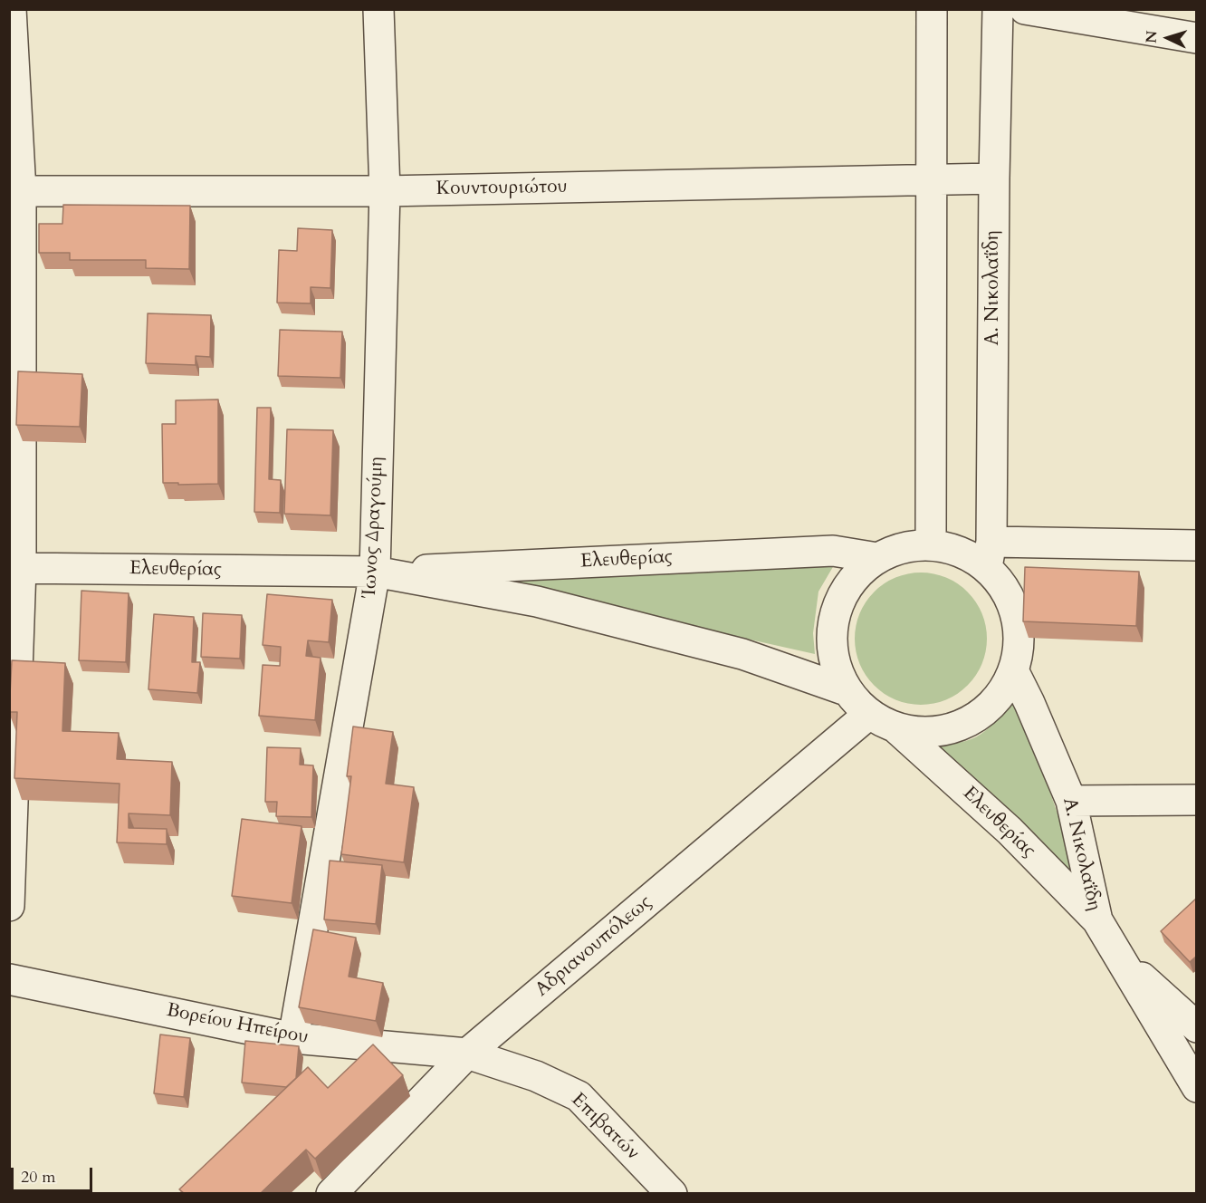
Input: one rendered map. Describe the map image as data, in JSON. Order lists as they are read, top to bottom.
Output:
{
  "streets": {
    "street": [
      "Κουντουριώτου",
      "Α. Νικολαΐδη",
      "Ίωνος Δραγούμη",
      "Ελευθερίας",
      "Αδριανουπόλεως",
      "Βορείου Ηπείρου",
      "Επιβατών"
    ]
  },
  "crossings": [
    ["Κουντουριώτου", "Α. Νικολαΐδη"],
    ["Κουντουριώτου", "Ίωνος Δραγούμη"],
    ["Α. Νικολαΐδη", "Ελευθερίας"],
    ["Α. Νικολαΐδη", "Αδριανουπόλεως"],
    ["Ίωνος Δραγούμη", "Ελευθερίας"],
    ["Ίωνος Δραγούμη", "Βορείου Ηπείρου"],
    ["Ελευθερίας", "Αδριανουπόλεως"],
    ["Αδριανουπόλεως", "Βορείου Ηπείρου"],
    ["Αδριανουπόλεως", "Επιβατών"],
    ["Βορείου Ηπείρου", "Επιβατών"]
  ],
  "scale_bar": "20 m",
  "north": "left"
}
